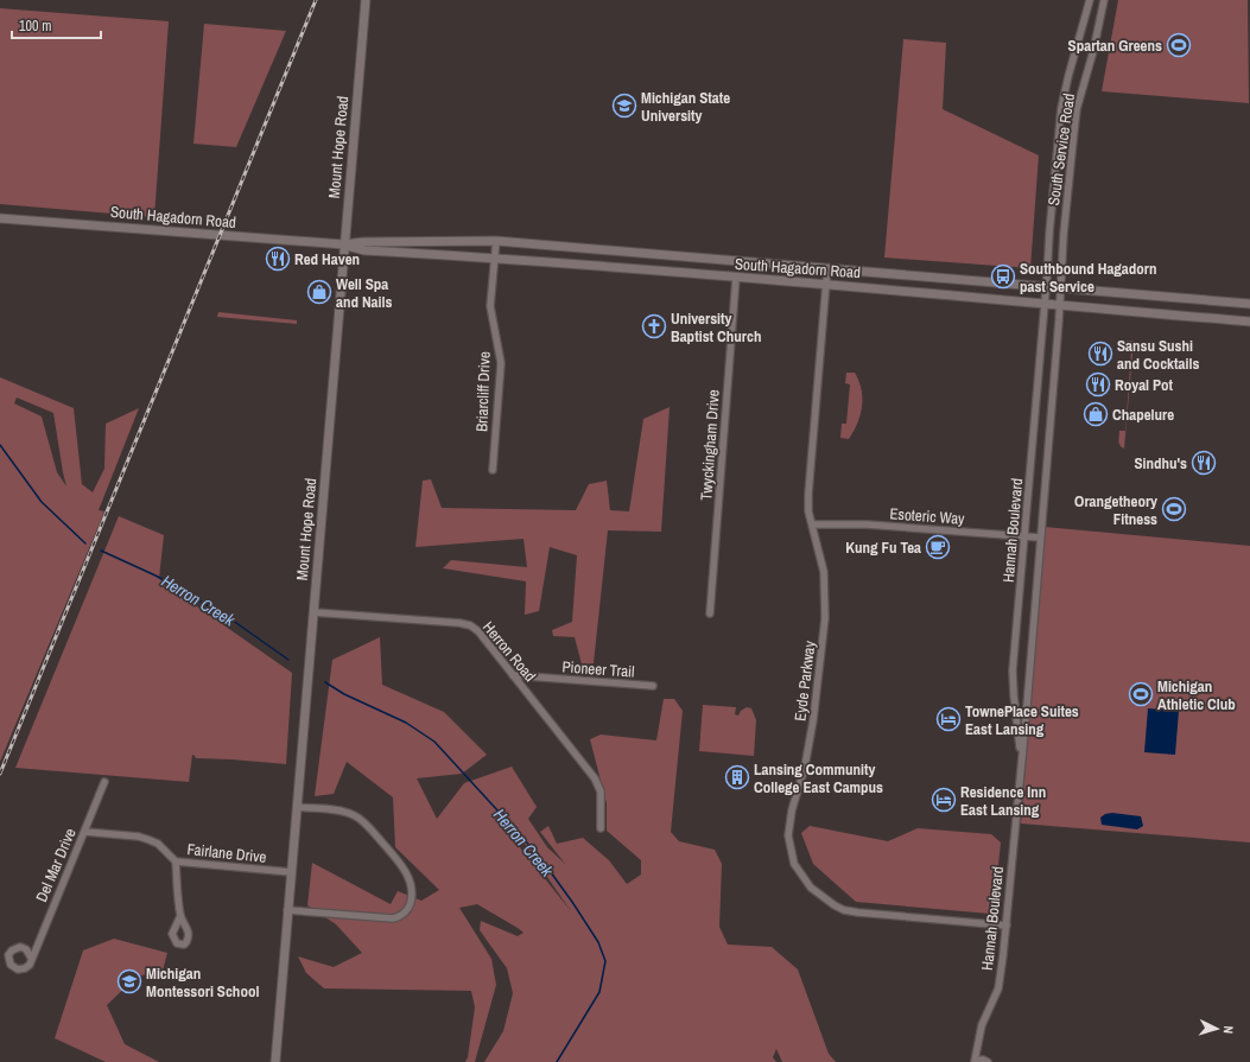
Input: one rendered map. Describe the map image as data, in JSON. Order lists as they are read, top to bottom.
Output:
{
  "streets": {
    "street": [
      "Mount Hope Road",
      "South Service Road",
      "South Hagadorn Road",
      "Briarcliff Drive",
      "Twyckingham Drive",
      "Esoteric Way",
      "Hannah Boulevard",
      "Herron Road",
      "Pioneer Trail",
      "Eyde Parkway",
      "Fairlane Drive",
      "Del Mar Drive"
    ]
  },
  "crossings": [
    ["Mount Hope Road", "South Hagadorn Road"],
    ["Mount Hope Road", "Herron Road"],
    ["Mount Hope Road", "Fairlane Drive"],
    ["South Service Road", "South Hagadorn Road"],
    ["South Service Road", "Hannah Boulevard"],
    ["South Hagadorn Road", "Briarcliff Drive"],
    ["South Hagadorn Road", "Twyckingham Drive"],
    ["South Hagadorn Road", "Hannah Boulevard"],
    ["South Hagadorn Road", "Eyde Parkway"],
    ["Esoteric Way", "Hannah Boulevard"],
    ["Esoteric Way", "Eyde Parkway"],
    ["Hannah Boulevard", "Eyde Parkway"],
    ["Herron Road", "Pioneer Trail"],
    ["Fairlane Drive", "Del Mar Drive"]
  ],
  "water": ["Herron Creek"],
  "places": {
    "sports": ["Spartan Greens", "Orangetheory Fitness", "Michigan Athletic Club"],
    "school or university": ["Michigan State University", "Michigan Montessori School"],
    "restaurant": [
      "Red Haven",
      "Sansu Sushi and Cocktails",
      "Royal Pot",
      "Sindhu's"
    ],
    "bus stop": ["Southbound Hagadorn past Service"],
    "shop": ["Well Spa and Nails", "Chapelure"],
    "church": ["University Baptist Church"],
    "cafe": ["Kung Fu Tea"],
    "hotel": ["TownePlace Suites East Lansing", "Residence Inn East Lansing"],
    "building": ["Lansing Community College East Campus"]
  },
  "scale_bar": "100 m",
  "north": "right"
}
